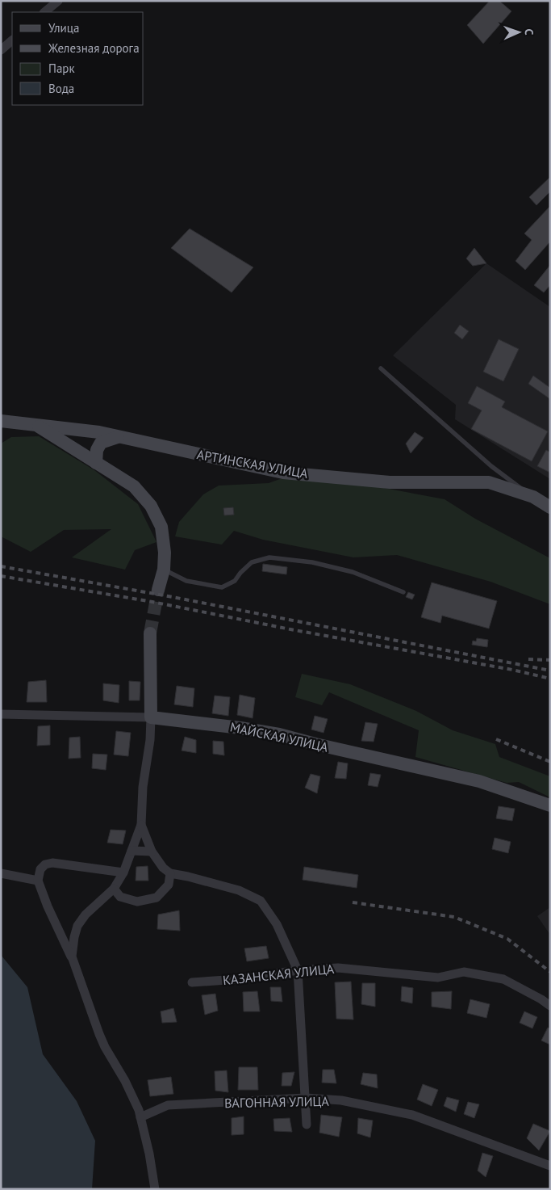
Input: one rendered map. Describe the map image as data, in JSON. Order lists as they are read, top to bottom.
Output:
{
  "streets": {
    "street": [
      "АРТИНСКАЯ УЛИЦА",
      "МАЙСКАЯ УЛИЦА",
      "КАЗАНСКАЯ УЛИЦА",
      "ВАГОННАЯ УЛИЦА"
    ]
  },
  "legend": [
    "Улица",
    "Железная дорога",
    "Парк",
    "Вода"
  ],
  "north": "right"
}
